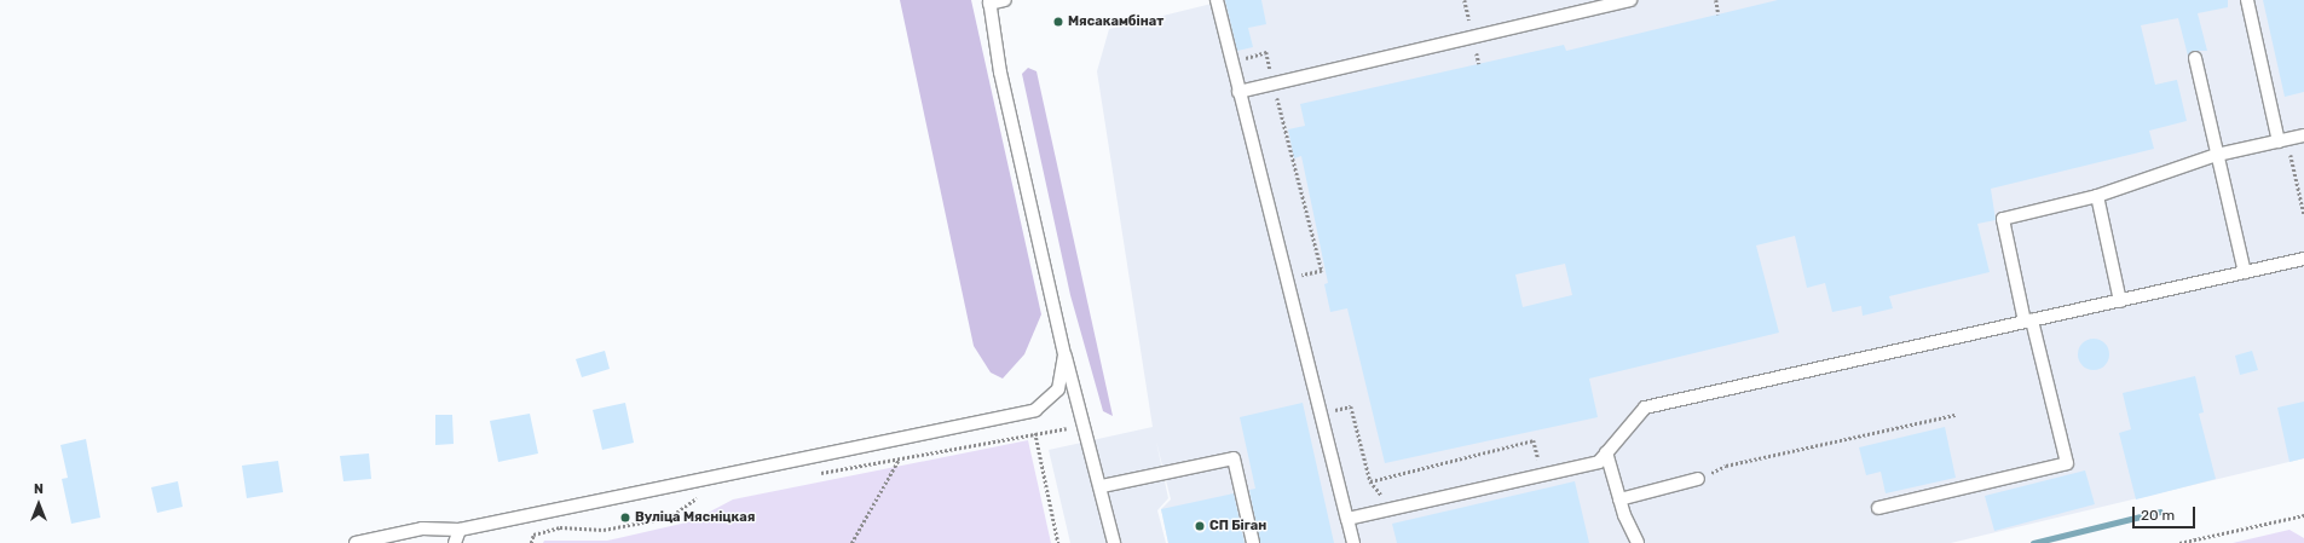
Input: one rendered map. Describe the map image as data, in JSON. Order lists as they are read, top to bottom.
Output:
{
  "places": ["Мясакамбінат", "Вуліца Мясніцкая", "СП Біган"],
  "scale_bar": "20 m",
  "north": "top"
}
